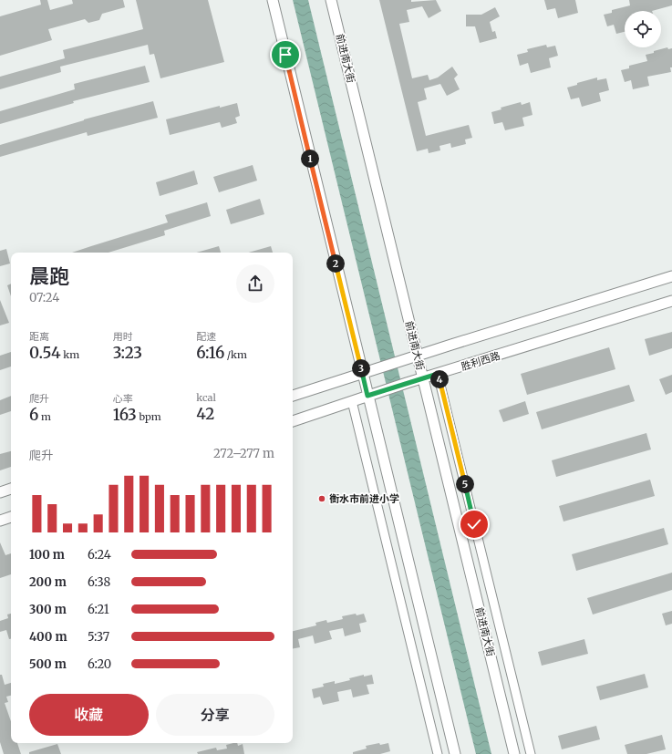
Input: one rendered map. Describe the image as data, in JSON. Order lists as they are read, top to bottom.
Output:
{
  "streets": {
    "main road": ["前进南大街", "胜利西路"]
  },
  "crossings": [
    ["前进南大街", "胜利西路"]
  ],
  "places": ["衡水市前进小学"],
  "page": {
    "pins": [
      "1",
      "2",
      "3",
      "4",
      "5"
    ],
    "heading": ["晨跑", "07:24"],
    "stats": [
      ["距离", "0.54 km"],
      ["用时", "3:23"],
      ["配速", "6:16 /km"],
      ["爬升", "6 m"],
      ["心率", "163 bpm"],
      ["kcal", "42"]
    ],
    "chart": ["爬升", "272–277 m"],
    "list": [
      {
        "name": "100 m",
        "note": "6:24"
      },
      {
        "name": "200 m",
        "note": "6:38"
      },
      {
        "name": "300 m",
        "note": "6:21"
      },
      {
        "name": "400 m",
        "note": "5:37"
      },
      {
        "name": "500 m",
        "note": "6:20"
      }
    ],
    "buttons": ["收藏", "分享"]
  }
}
